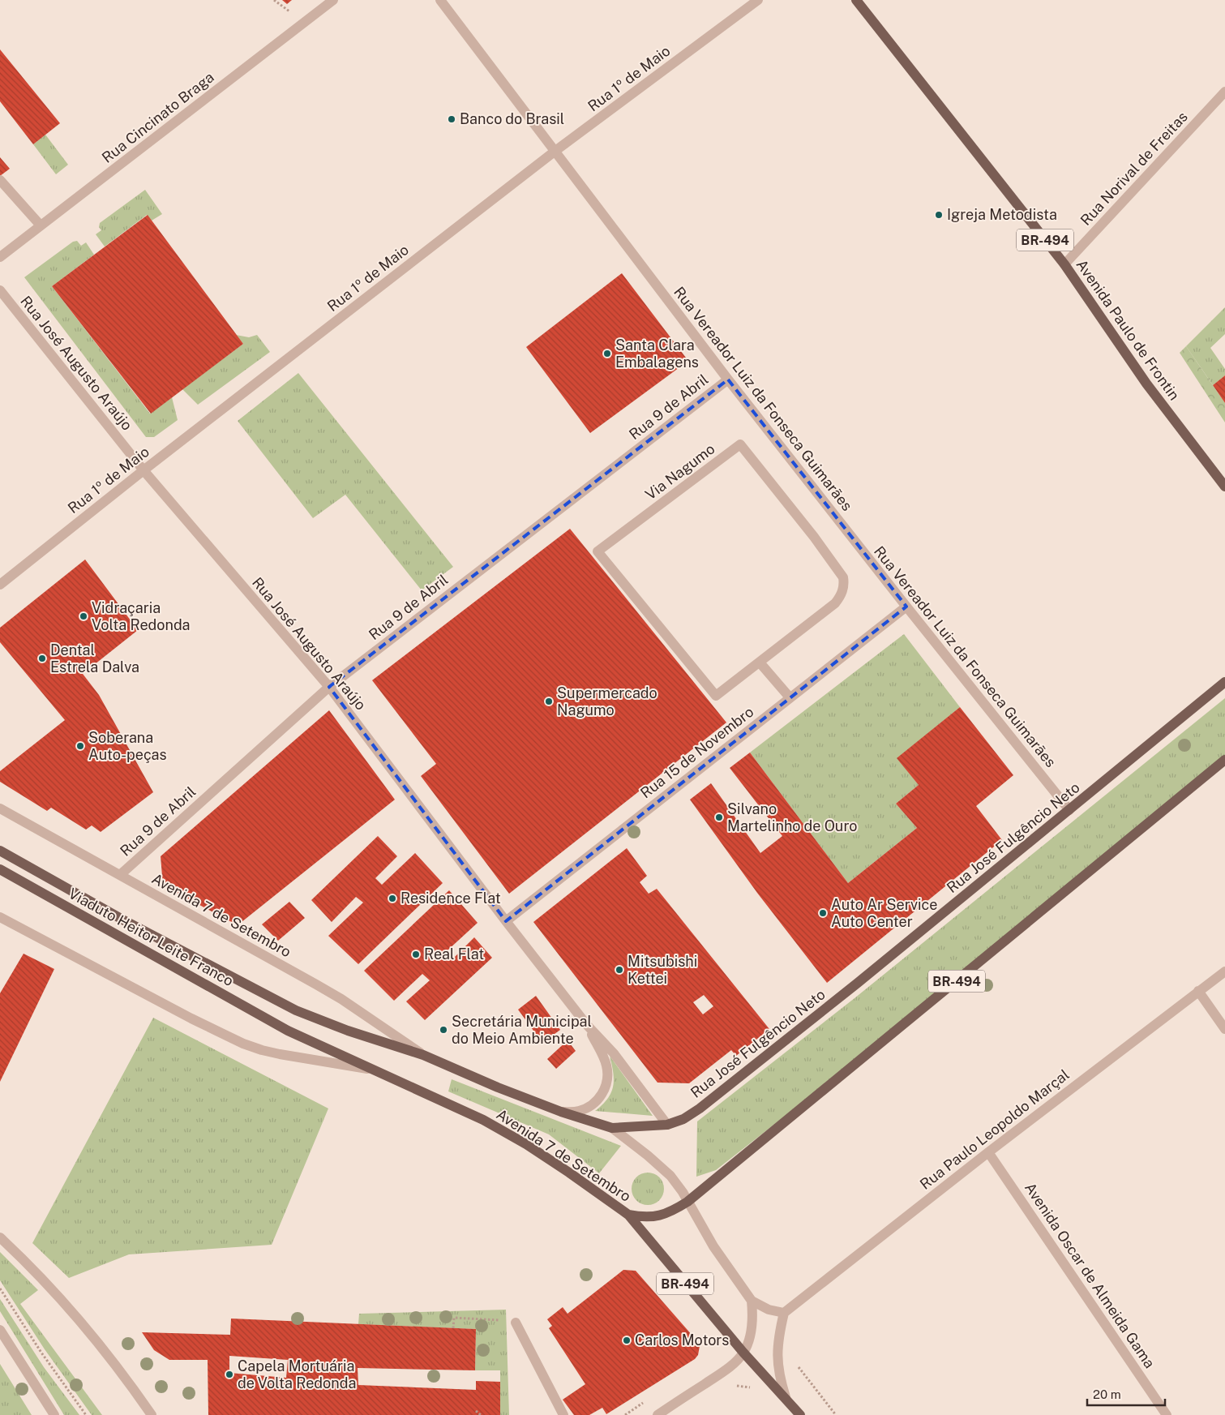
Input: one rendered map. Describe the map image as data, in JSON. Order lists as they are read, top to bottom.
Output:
{
  "streets": {
    "main road": [
      "BR-494",
      "Avenida Paulo de Frontin",
      "Rua José Fulgêncio Neto",
      "Avenida 7 de Setembro",
      "Viaduto Heitor Leite Franco"
    ],
    "street": [
      "Rua 1º de Maio",
      "Rua Cincinato Braga",
      "Rua Norival de Freitas",
      "Rua José Augusto Araújo",
      "Rua Vereador Luiz da Fonseca Guimarães",
      "Rua 9 de Abril",
      "Via Nagumo",
      "Rua 15 de Novembro",
      "Rua Paulo Leopoldo Marçal",
      "Avenida Oscar de Almeida Gama"
    ]
  },
  "crossings": [
    ["Rua 1º de Maio", "Rua José Augusto Araújo"],
    ["Rua 1º de Maio", "Rua Vereador Luiz da Fonseca Guimarães"],
    ["Rua Norival de Freitas", "Avenida Paulo de Frontin"],
    ["BR-494", "Avenida 7 de Setembro"],
    ["Rua José Augusto Araújo", "Rua 9 de Abril"],
    ["Rua José Augusto Araújo", "Rua 15 de Novembro"],
    ["Rua José Augusto Araújo", "Rua José Fulgêncio Neto"],
    ["Rua José Augusto Araújo", "Avenida 7 de Setembro"],
    ["Rua Vereador Luiz da Fonseca Guimarães", "Rua 9 de Abril"],
    ["Rua Vereador Luiz da Fonseca Guimarães", "Rua 15 de Novembro"],
    ["Rua Vereador Luiz da Fonseca Guimarães", "Rua José Fulgêncio Neto"],
    ["Rua 9 de Abril", "Avenida 7 de Setembro"],
    ["Rua José Fulgêncio Neto", "Avenida 7 de Setembro"],
    ["Avenida 7 de Setembro", "Viaduto Heitor Leite Franco"],
    ["Rua Paulo Leopoldo Marçal", "Avenida Oscar de Almeida Gama"]
  ],
  "places": [
    "Banco do Brasil",
    "Igreja Metodista",
    "Santa Clara Embalagens",
    "Vidraçaria Volta Redonda",
    "Dental Estrela Dalva",
    "Supermercado Nagumo",
    "Soberana Auto-peças",
    "Silvano Martelinho de Ouro",
    "Residence Flat",
    "Auto Ar Service Auto Center",
    "Real Flat",
    "Mitsubishi Kettei",
    "Secretária Municipal do Meio Ambiente",
    "Carlos Motors",
    "Capela Mortuária de Volta Redonda"
  ],
  "scale_bar": "20 m"
}
